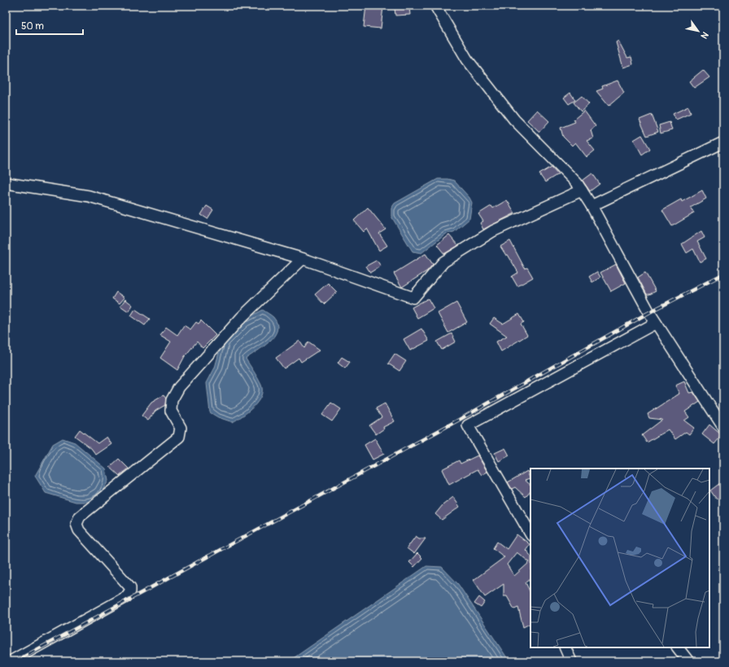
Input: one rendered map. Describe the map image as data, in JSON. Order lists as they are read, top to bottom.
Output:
{
  "scale_bar": "50 m",
  "north": "bottom right"
}
